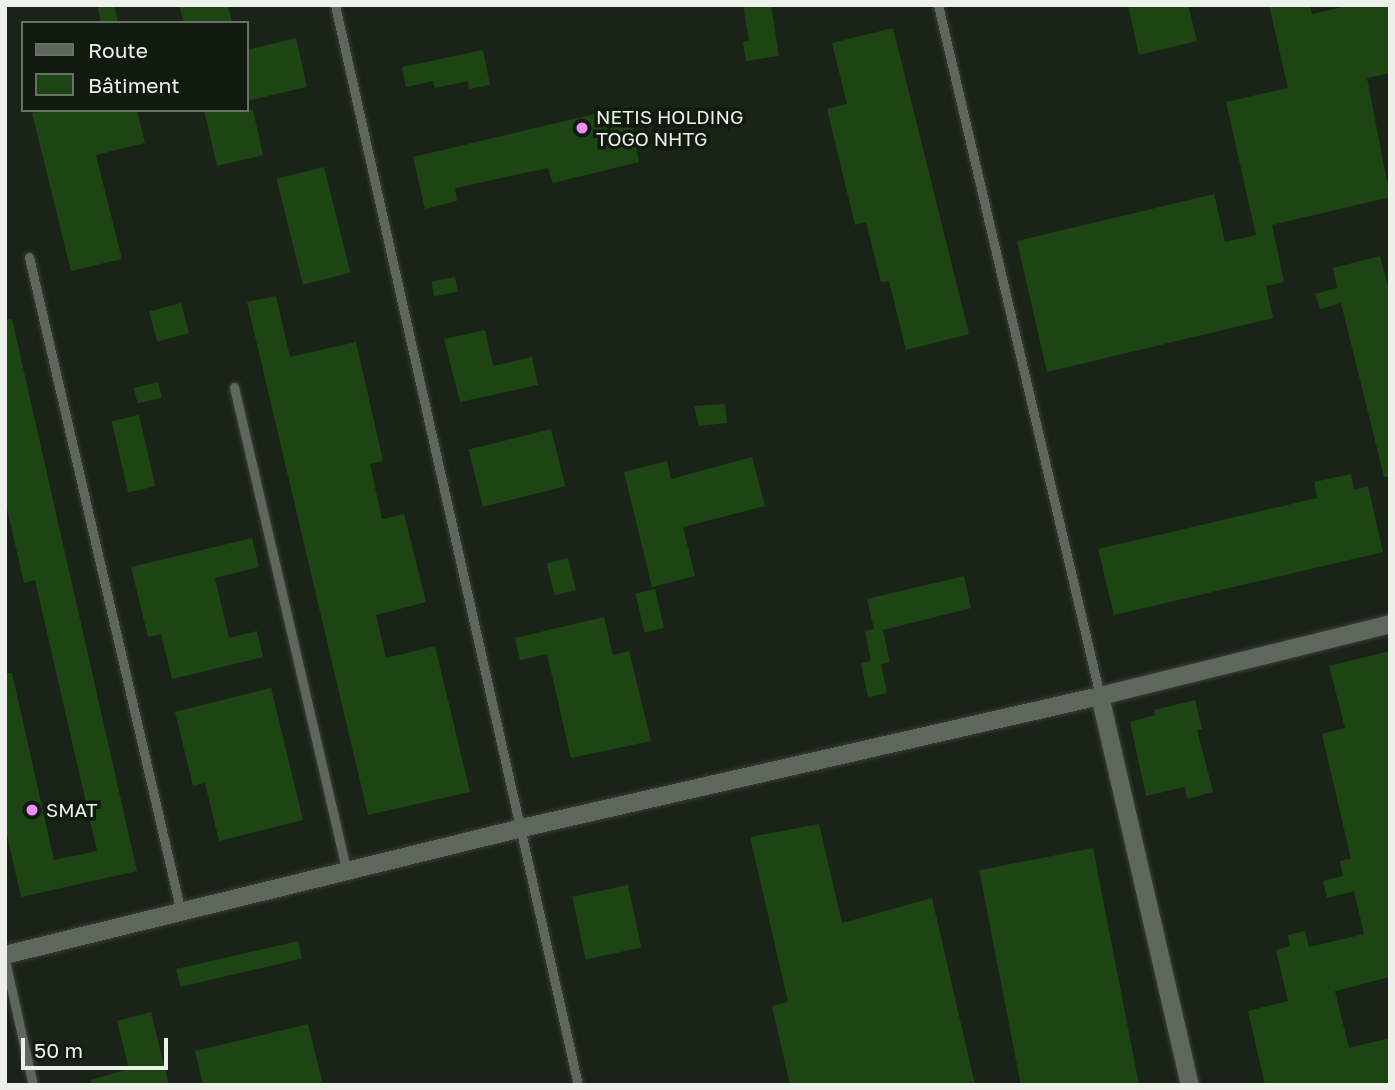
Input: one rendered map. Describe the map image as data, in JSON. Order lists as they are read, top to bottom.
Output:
{
  "places": ["NETIS HOLDING TOGO NHTG", "SMAT"],
  "legend": ["Route", "Bâtiment"],
  "scale_bar": "50 m"
}
